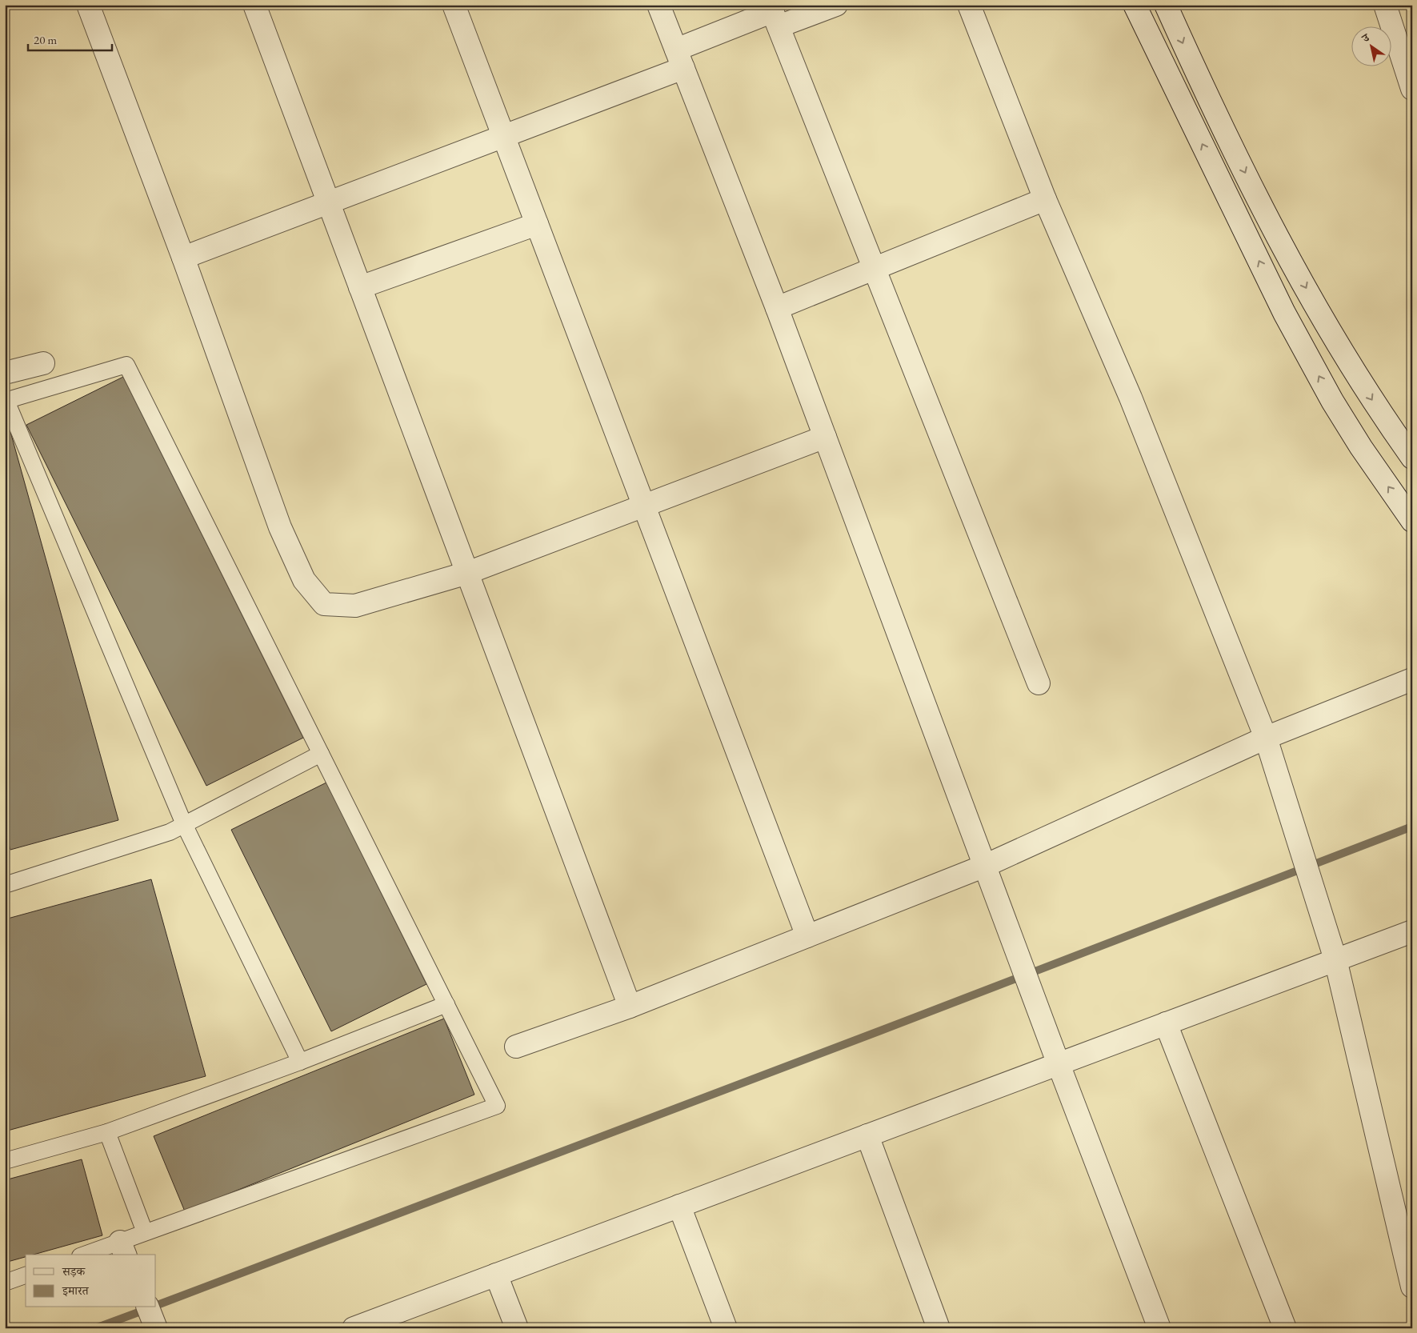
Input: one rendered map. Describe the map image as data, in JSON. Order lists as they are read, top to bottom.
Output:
{
  "legend": ["सड़क", "इमारत"],
  "scale_bar": "20 m",
  "north": "top left"
}
